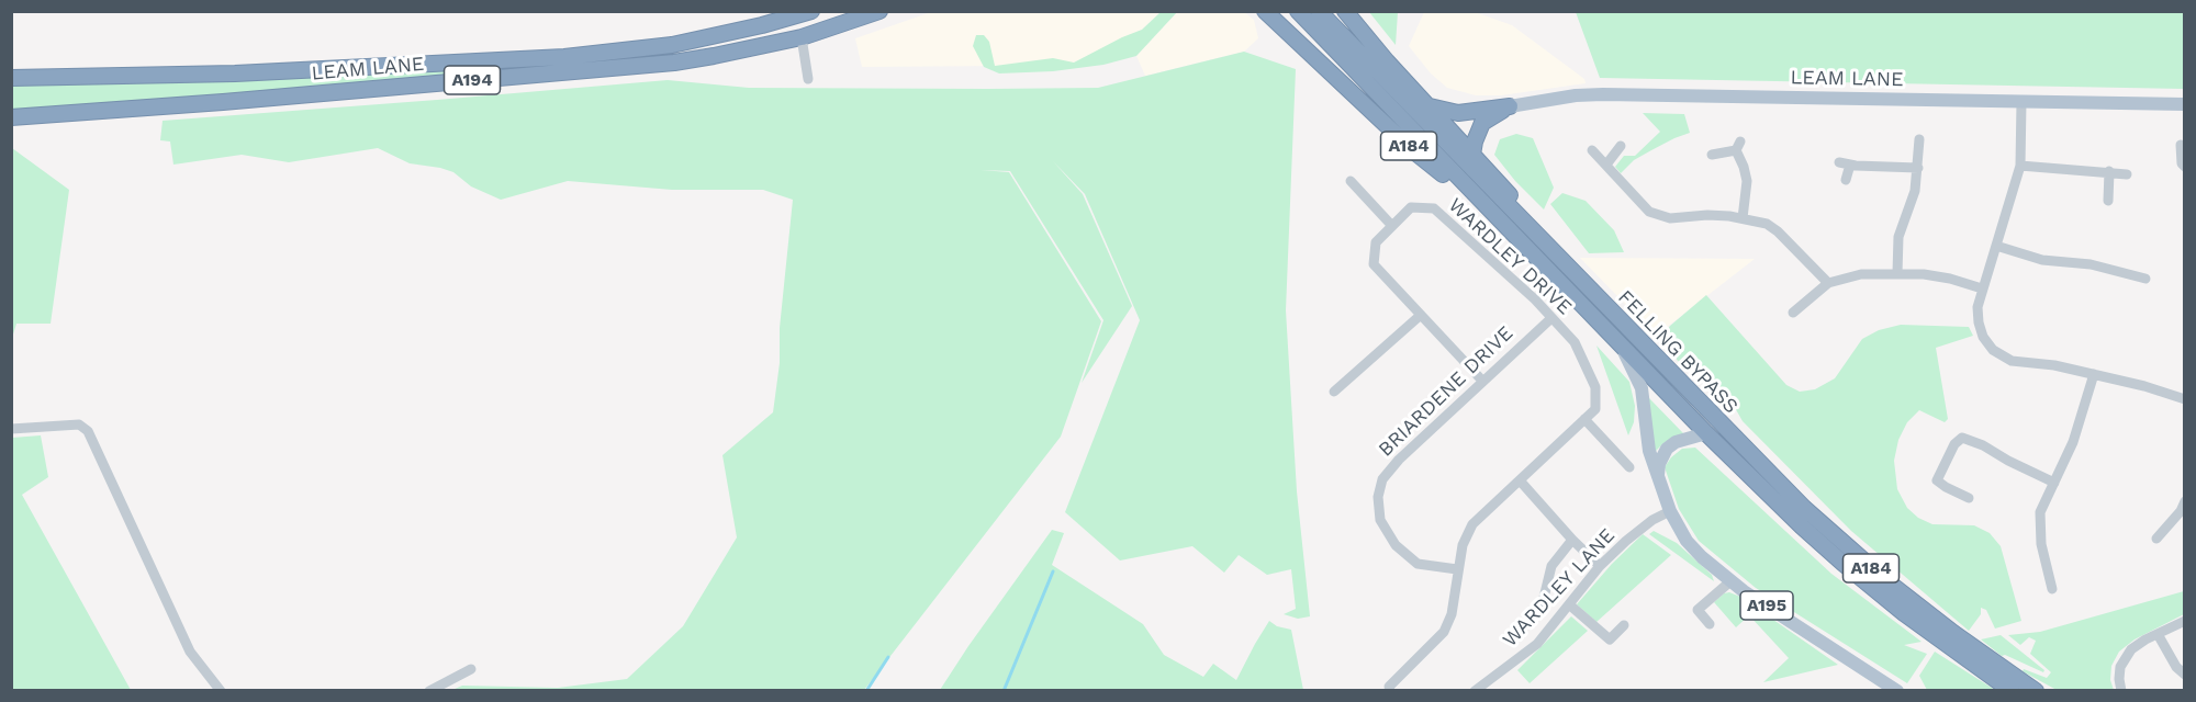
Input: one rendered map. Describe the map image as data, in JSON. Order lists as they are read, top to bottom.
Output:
{
  "streets": {
    "highway": [
      "LEAM LANE",
      "A194",
      "A184",
      "FELLING BYPASS"
    ],
    "main road": ["A195"],
    "street": ["WARDLEY DRIVE", "BRIARDENE DRIVE", "WARDLEY LANE"]
  },
  "crossings": [
    ["A184", "FELLING BYPASS"],
    ["WARDLEY DRIVE", "BRIARDENE DRIVE"],
    ["FELLING BYPASS", "A195"],
    ["WARDLEY LANE", "A195"]
  ]
}
